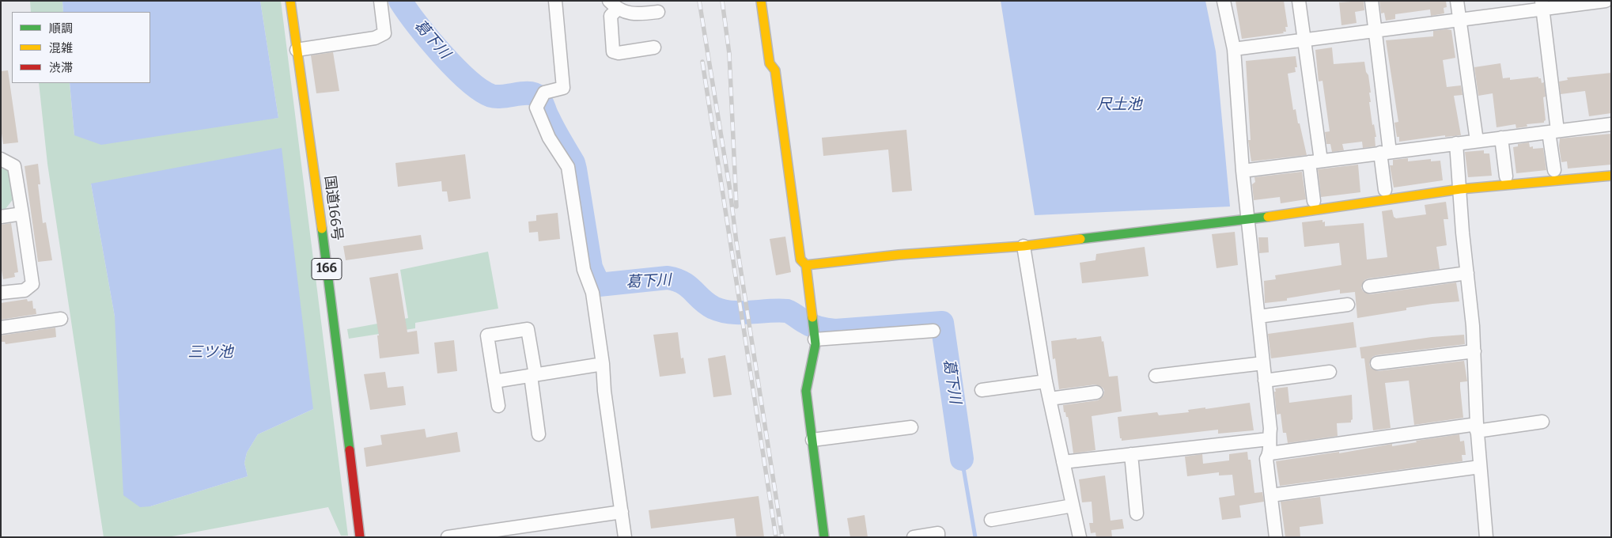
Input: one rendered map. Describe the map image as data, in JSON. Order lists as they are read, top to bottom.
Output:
{
  "streets": {
    "main road": ["国道166号", "166"]
  },
  "water": ["葛下川", "尺土池", "三ツ池"],
  "legend": ["順調", "混雑", "渋滞"]
}
